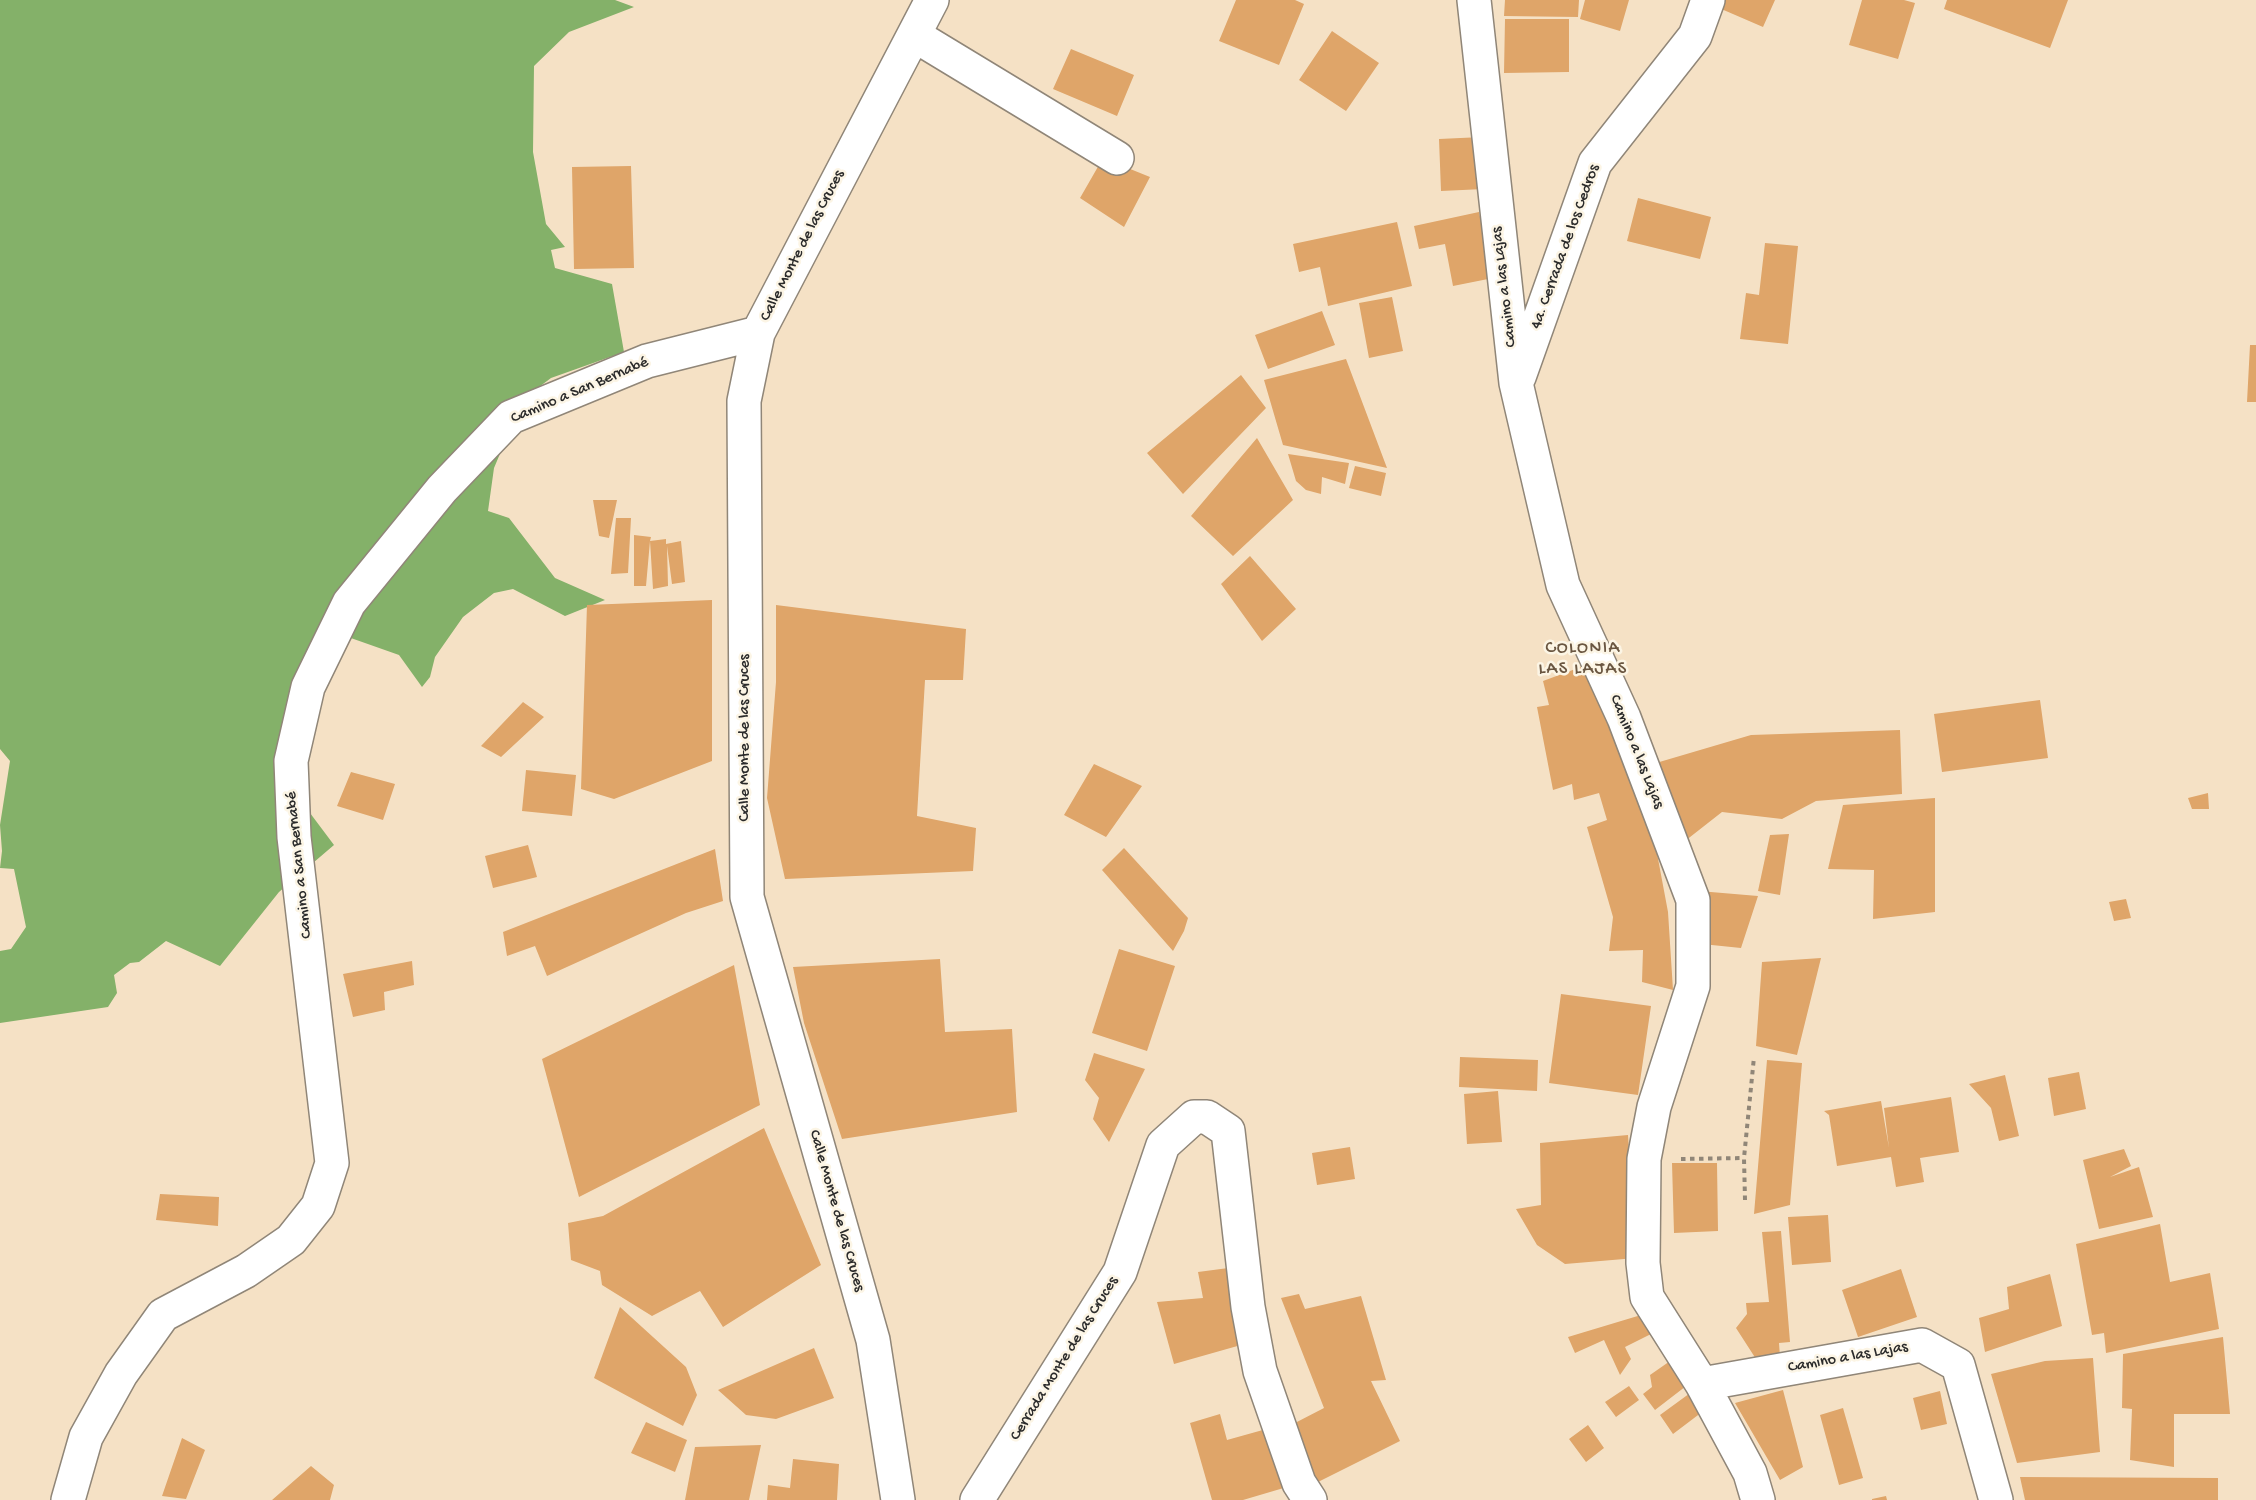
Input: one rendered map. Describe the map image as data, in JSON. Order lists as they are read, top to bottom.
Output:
{
  "streets": {
    "street": [
      "Calle Monte de las Cruces",
      "4a. Cerrada de los Cedros",
      "Camino a las Lajas",
      "Camino a San Bernabé",
      "Cerrada Monte de las Cruces"
    ]
  },
  "crossings": [
    ["Calle Monte de las Cruces", "Camino a San Bernabé"],
    ["4a. Cerrada de los Cedros", "Camino a las Lajas"]
  ],
  "districts": ["COLONIA LAS LAJAS"]
}
